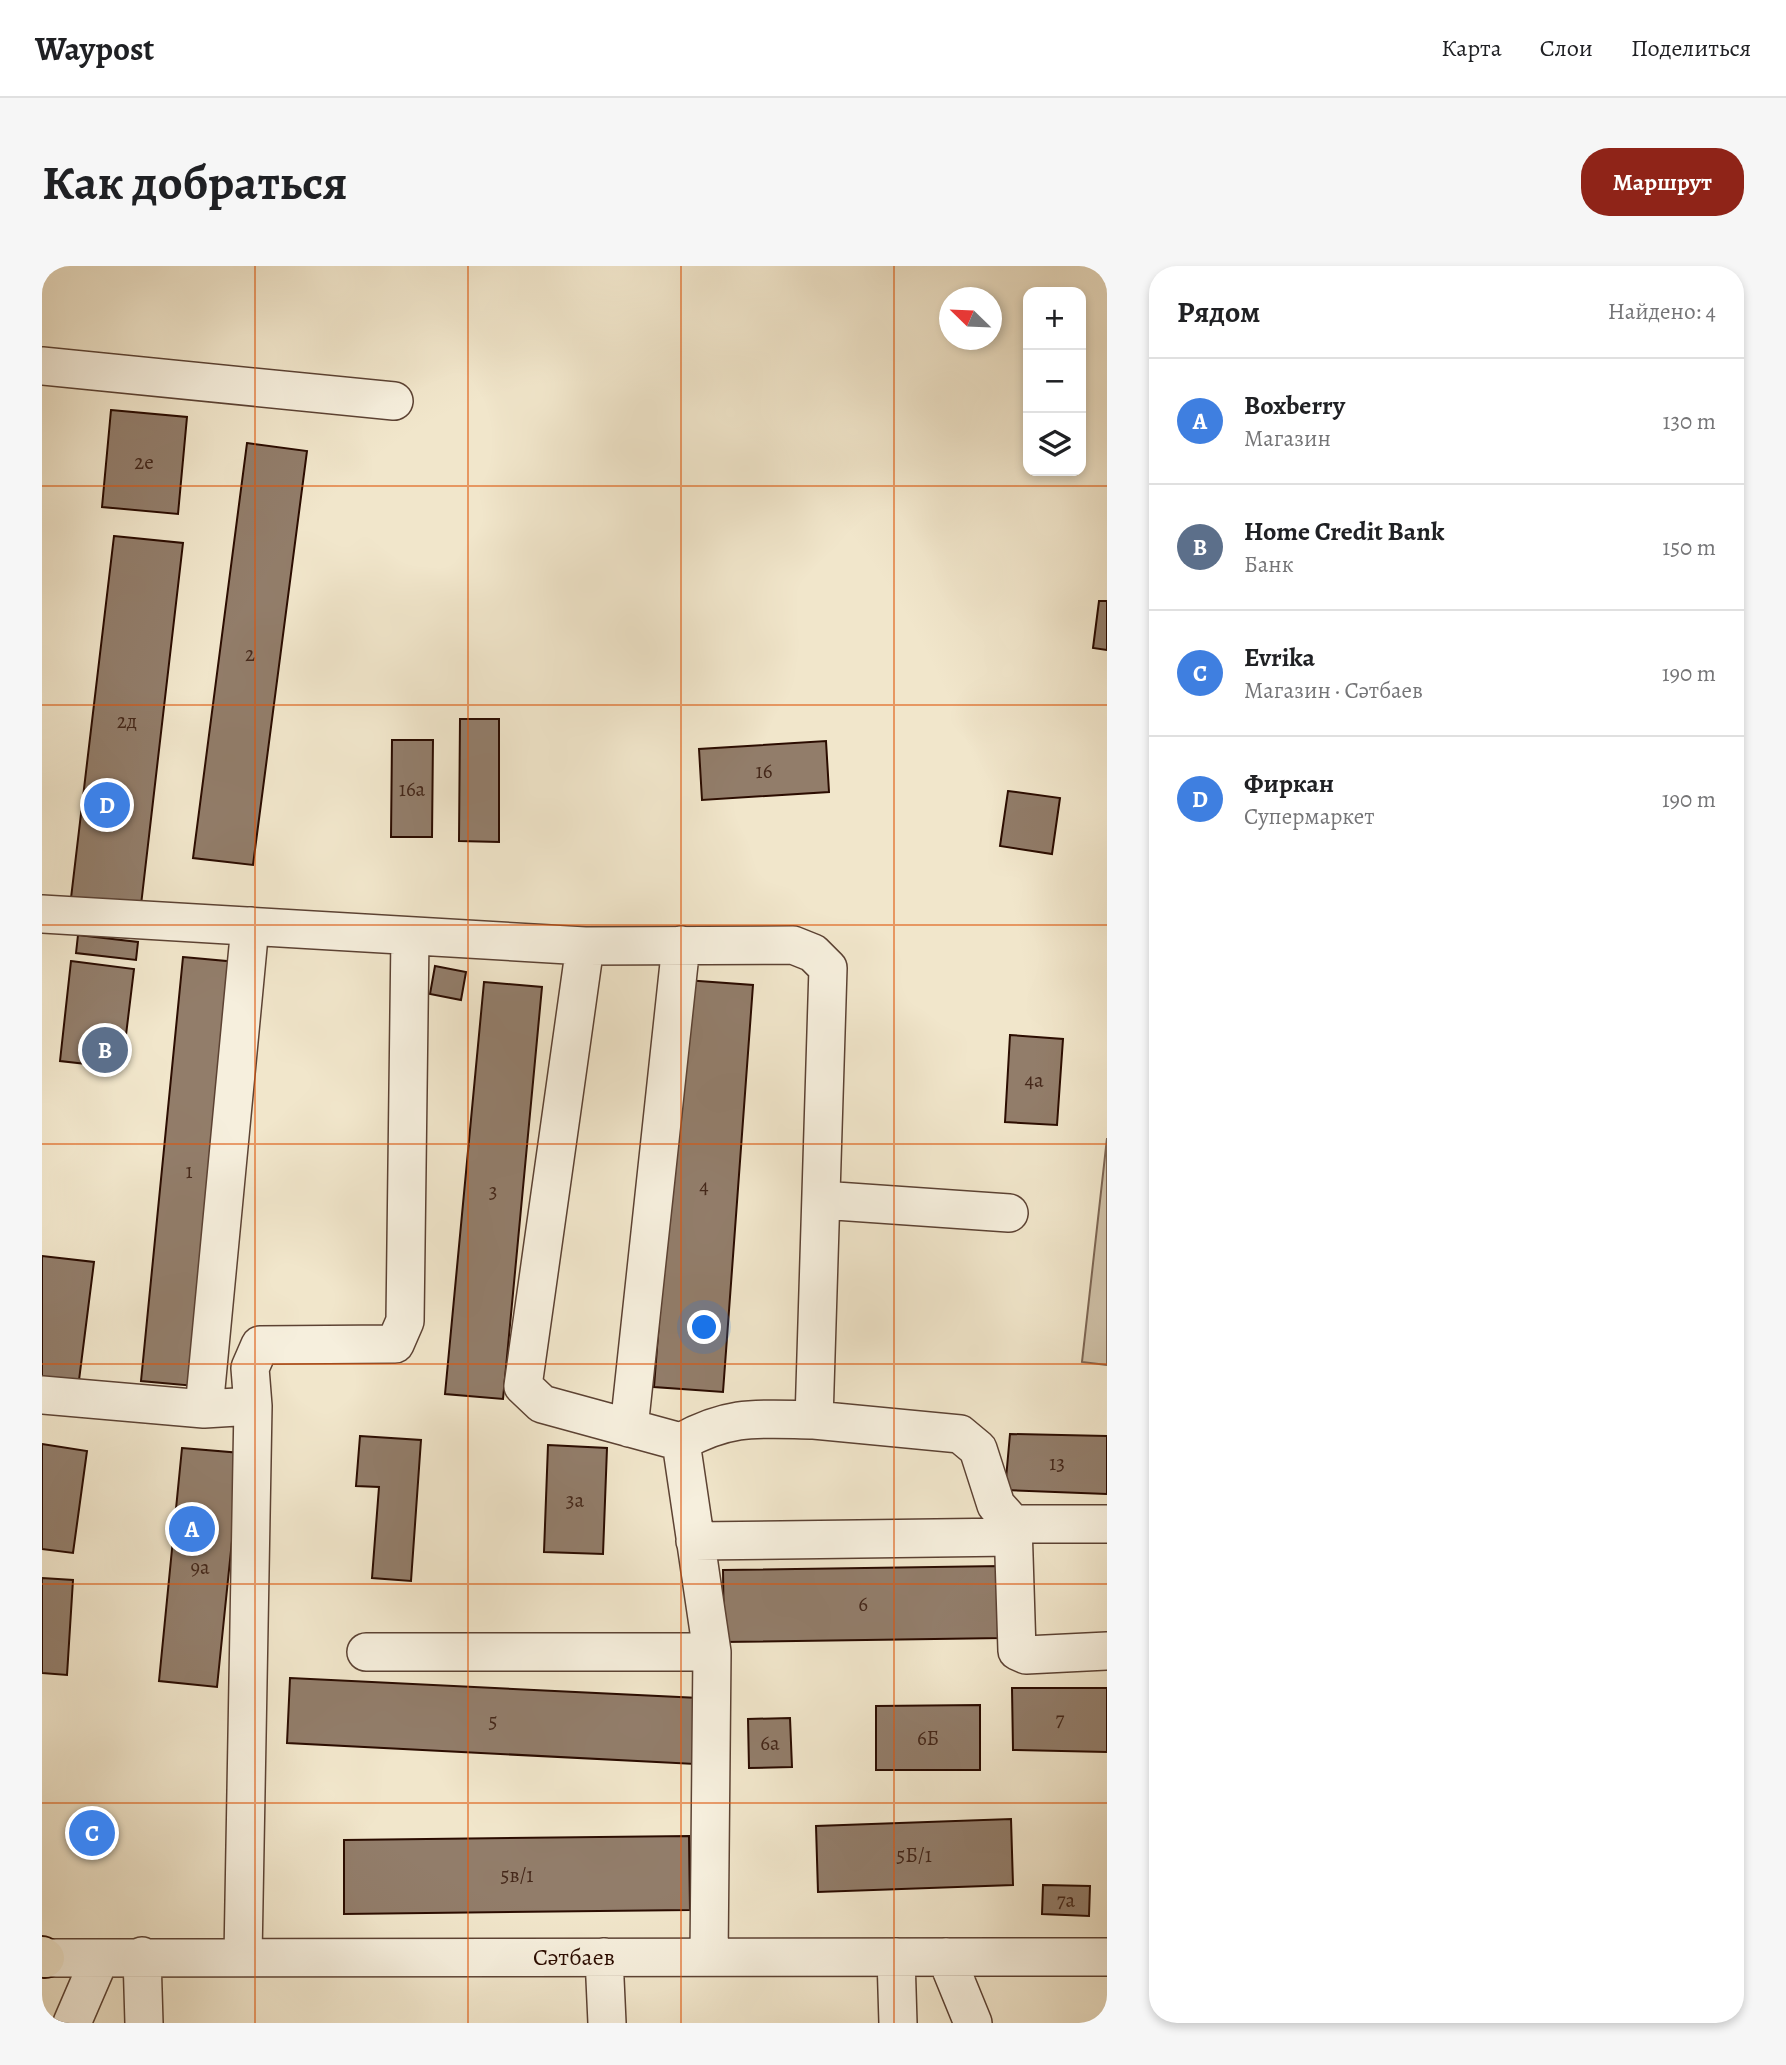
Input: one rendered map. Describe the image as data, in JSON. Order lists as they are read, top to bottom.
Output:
{
  "streets": {
    "street": ["Сәтбаев"]
  },
  "house_numbers": [
    "2е",
    "2",
    "2д",
    "16",
    "16а",
    "4а",
    "1",
    "4",
    "3",
    "13",
    "3а",
    "9а",
    "6",
    "7",
    "5",
    "6Б",
    "6а",
    "5Б/1",
    "5в/1",
    "7а"
  ],
  "north": "top left",
  "page": {
    "header": "Waypost",
    "nav": ["Карта", "Слои", "Поделиться"],
    "buttons": "Маршрут",
    "title": "Как добраться",
    "heading": ["Рядом", "Найдено: 4"],
    "map_buttons": ["+", "−"],
    "list": [
      {
        "mark": "A",
        "name": "Boxberry",
        "note": "Магазин",
        "value": "130 m"
      },
      {
        "mark": "B",
        "name": "Home Credit Bank",
        "note": "Банк",
        "value": "150 m"
      },
      {
        "mark": "C",
        "name": "Evrika",
        "note": "Магазин · Сәтбаев",
        "value": "190 m"
      },
      {
        "mark": "D",
        "name": "Фиркан",
        "note": "Супермаркет",
        "value": "190 m"
      }
    ],
    "pins": [
      "D",
      "B",
      "A",
      "C"
    ]
  }
}
